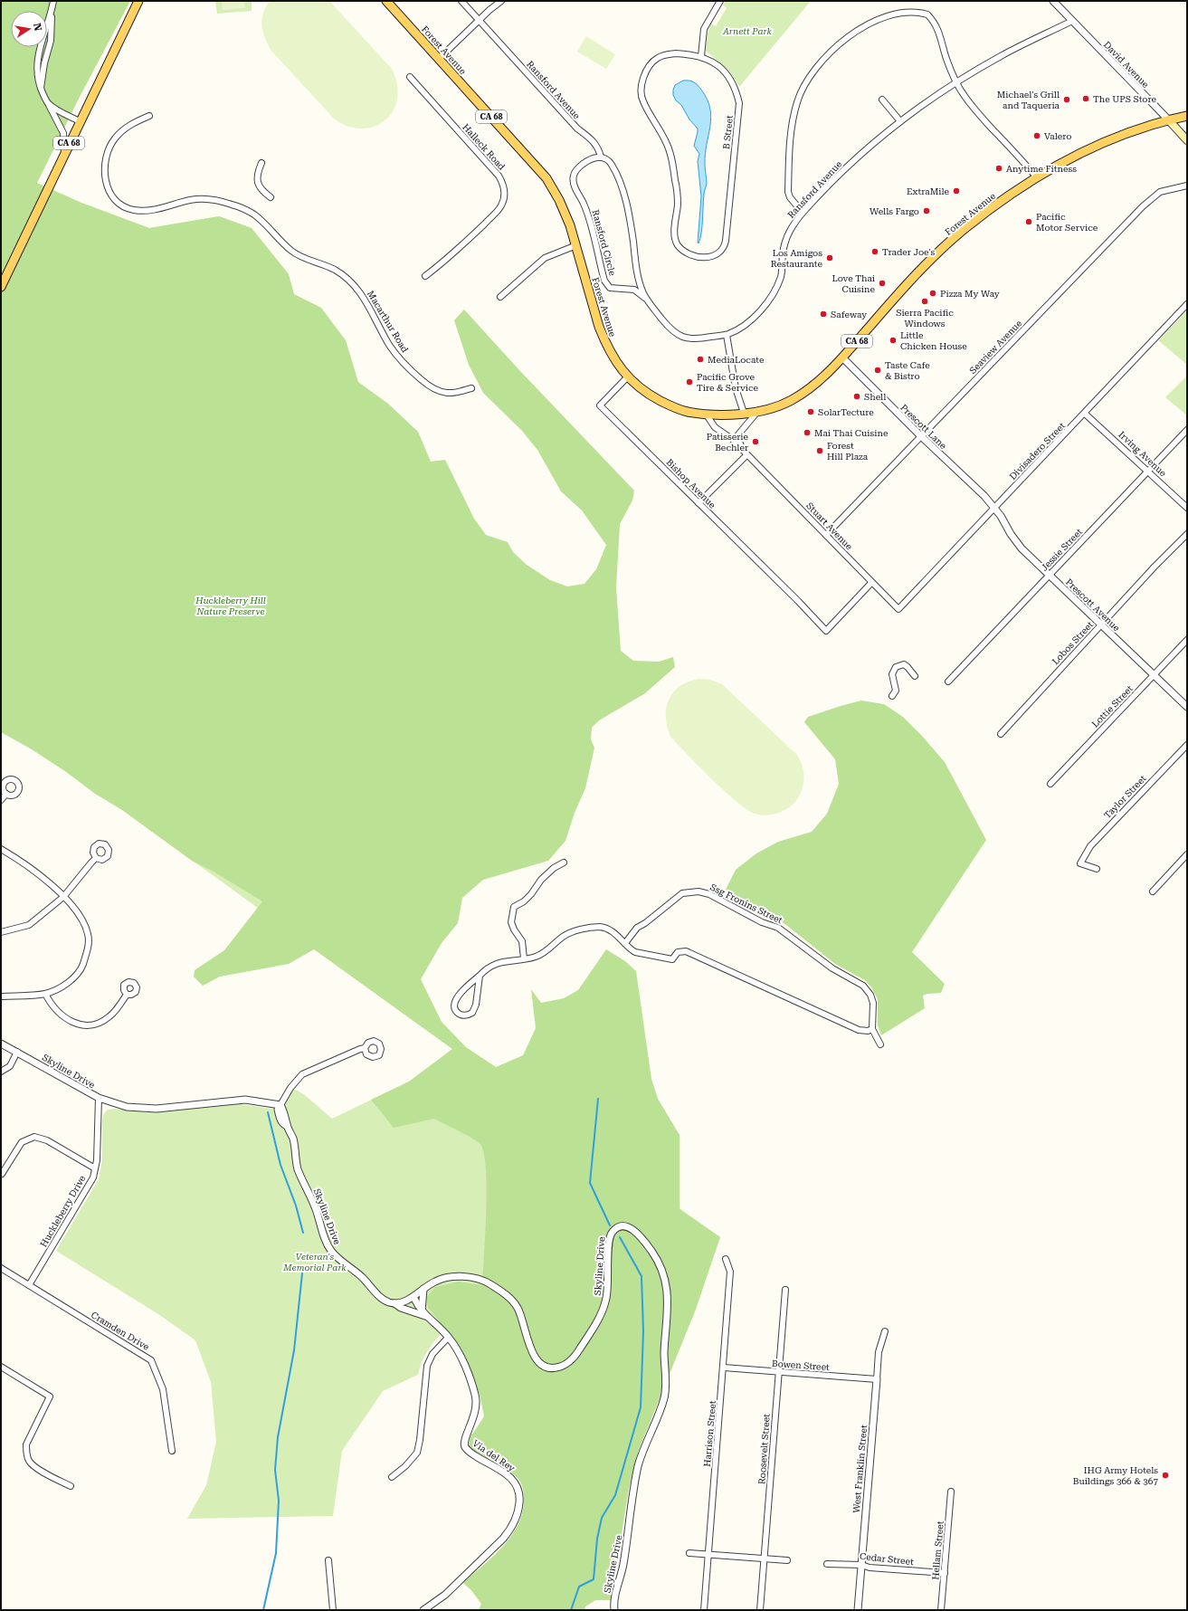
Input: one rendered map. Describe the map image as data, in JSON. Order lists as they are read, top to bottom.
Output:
{
  "streets": {
    "main road": ["Forest Avenue", "David Avenue", "CA 68"],
    "street": [
      "Ransford Avenue",
      "B Street",
      "Halleck Road",
      "Ransford Circle",
      "Macarthur Road",
      "Seaview Avenue",
      "Prescott Lane",
      "Divisadero Street",
      "Irving Avenue",
      "Bishop Avenue",
      "Stuart Avenue",
      "Jessie Street",
      "Prescott Avenue",
      "Lobos Street",
      "Lottie Street",
      "Taylor Street",
      "Ssg Fronins Street",
      "Skyline Drive",
      "Huckleberry Drive",
      "Cramden Drive",
      "Bowen Street",
      "Harrison Street",
      "Roosevelt Street",
      "Via del Rey",
      "West Franklin Street",
      "Hellam Street",
      "Cedar Street"
    ]
  },
  "crossings": [
    ["Forest Avenue", "David Avenue"],
    ["Forest Avenue", "Prescott Lane"],
    ["Forest Avenue", "Bishop Avenue"],
    ["Forest Avenue", "Stuart Avenue"],
    ["David Avenue", "Ransford Avenue"],
    ["Ransford Avenue", "Ransford Circle"],
    ["Seaview Avenue", "Prescott Lane"],
    ["Seaview Avenue", "Stuart Avenue"],
    ["Prescott Lane", "Divisadero Street"],
    ["Prescott Lane", "Prescott Avenue"],
    ["Divisadero Street", "Irving Avenue"],
    ["Divisadero Street", "Stuart Avenue"],
    ["Divisadero Street", "Prescott Avenue"],
    ["Irving Avenue", "Jessie Street"],
    ["Bishop Avenue", "Stuart Avenue"],
    ["Jessie Street", "Prescott Avenue"],
    ["Prescott Avenue", "Lobos Street"],
    ["Prescott Avenue", "Lottie Street"],
    ["Skyline Drive", "Huckleberry Drive"],
    ["Skyline Drive", "Via del Rey"],
    ["Huckleberry Drive", "Cramden Drive"],
    ["Bowen Street", "Harrison Street"],
    ["Bowen Street", "Roosevelt Street"],
    ["Bowen Street", "West Franklin Street"],
    ["West Franklin Street", "Cedar Street"],
    ["Hellam Street", "Cedar Street"]
  ],
  "parks": ["Arnett Park", "Huckleberry Hill Nature Preserve", "Veteran's Memorial Park"],
  "places": [
    "The UPS Store",
    "Michael's Grill and Taqueria",
    "Valero",
    "Anytime Fitness",
    "ExtraMile",
    "Wells Fargo",
    "Pacific Motor Service",
    "Trader Joe's",
    "Los Amigos Restaurante",
    "Love Thai Cuisine",
    "Pizza My Way",
    "Sierra Pacific Windows",
    "Safeway",
    "Little Chicken House",
    "MediaLocate",
    "Taste Cafe & Bistro",
    "Pacific Grove Tire & Service",
    "Shell",
    "SolarTecture",
    "Mai Thai Cuisine",
    "Patisserie Bechler",
    "Forest Hill Plaza",
    "IHG Army Hotels Buildings 366 & 367"
  ],
  "north": "right"
}
